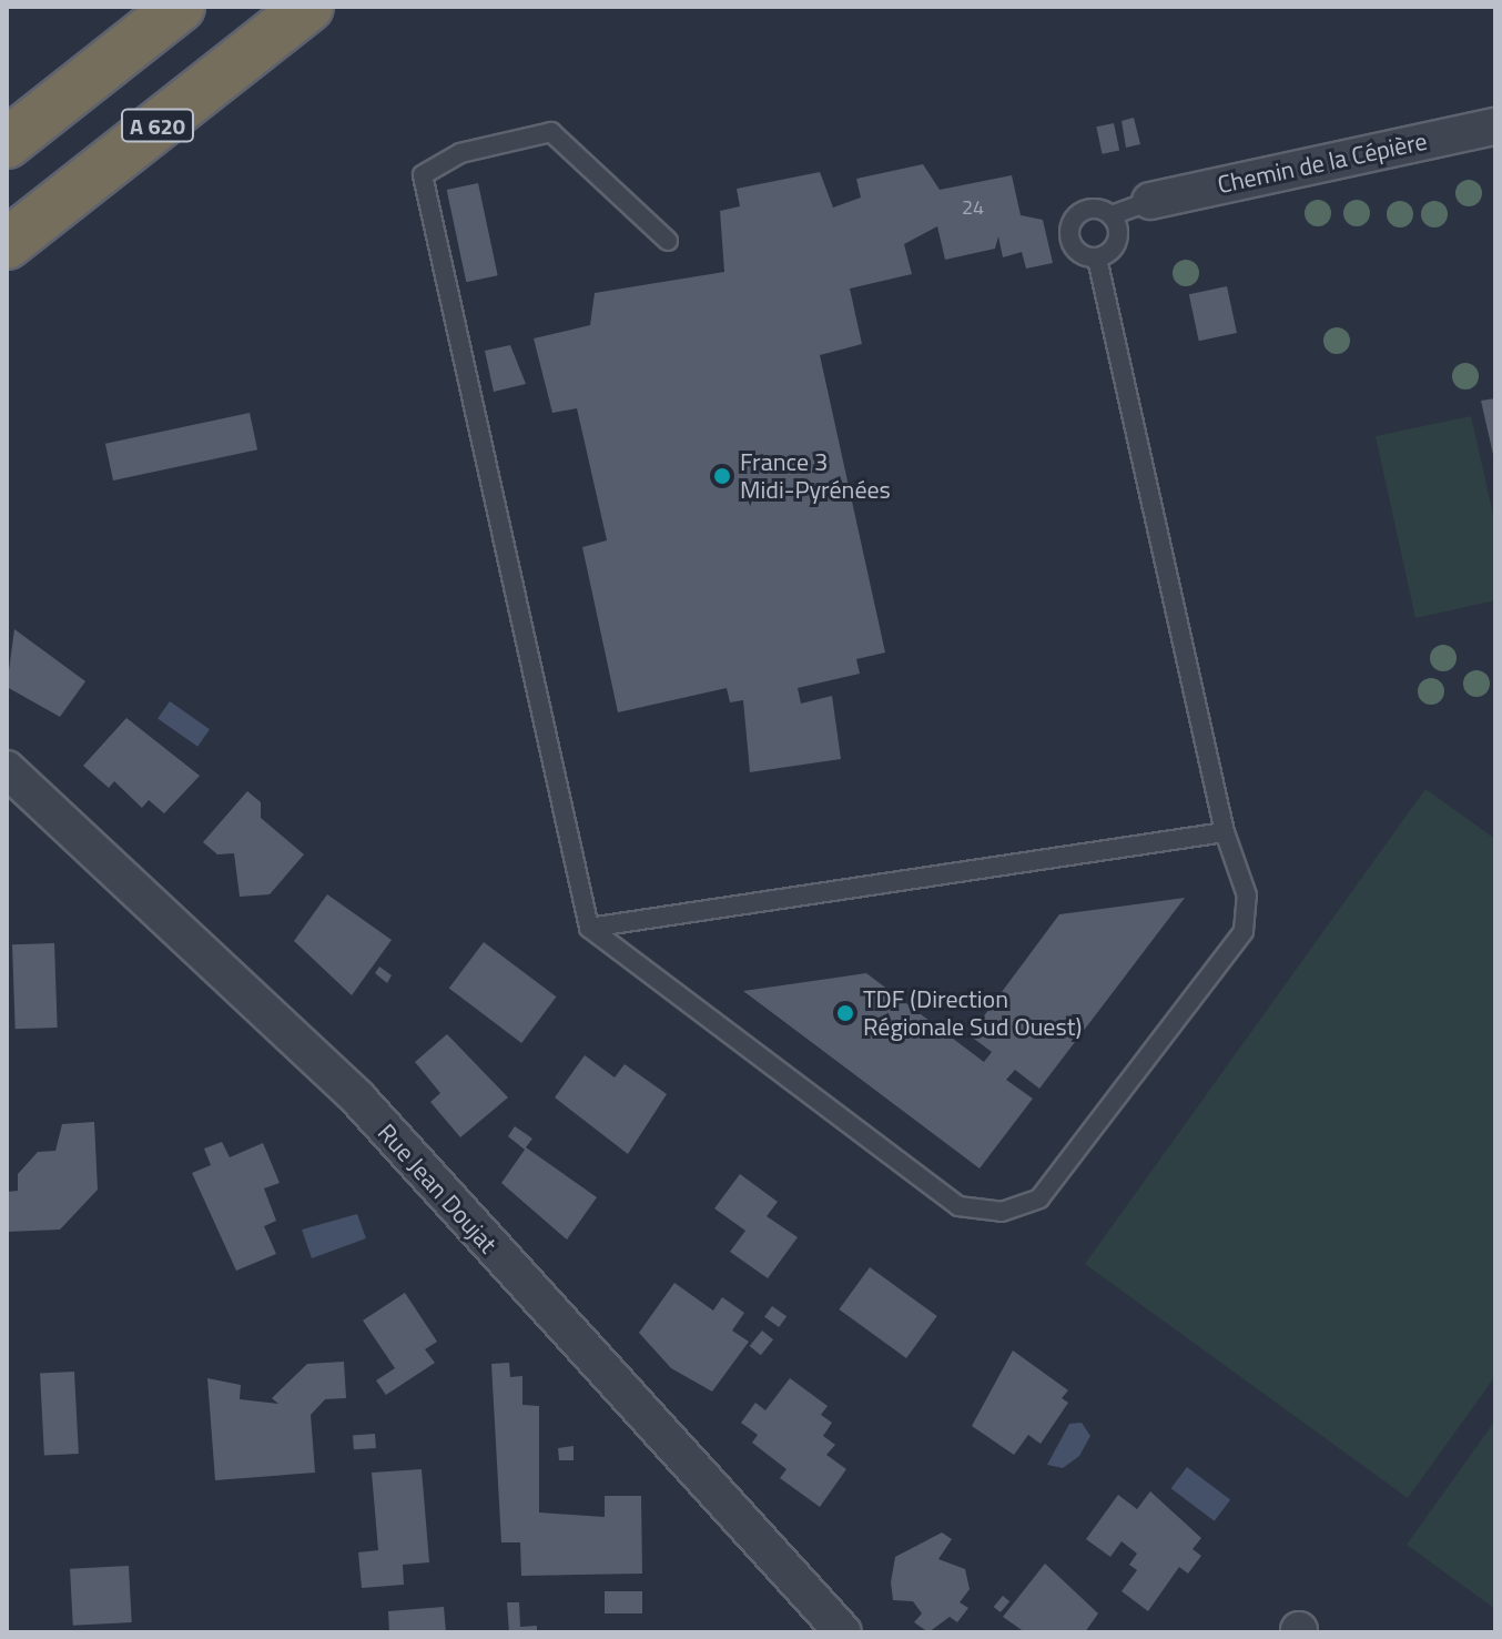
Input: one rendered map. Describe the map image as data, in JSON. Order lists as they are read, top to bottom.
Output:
{
  "streets": {
    "highway": ["A 620"],
    "street": ["Chemin de la Cépière", "Rue Jean Doujat"]
  },
  "places": ["France 3 Midi-Pyrénées", "TDF (Direction Régionale Sud Ouest)"],
  "house_numbers": ["24"]
}
